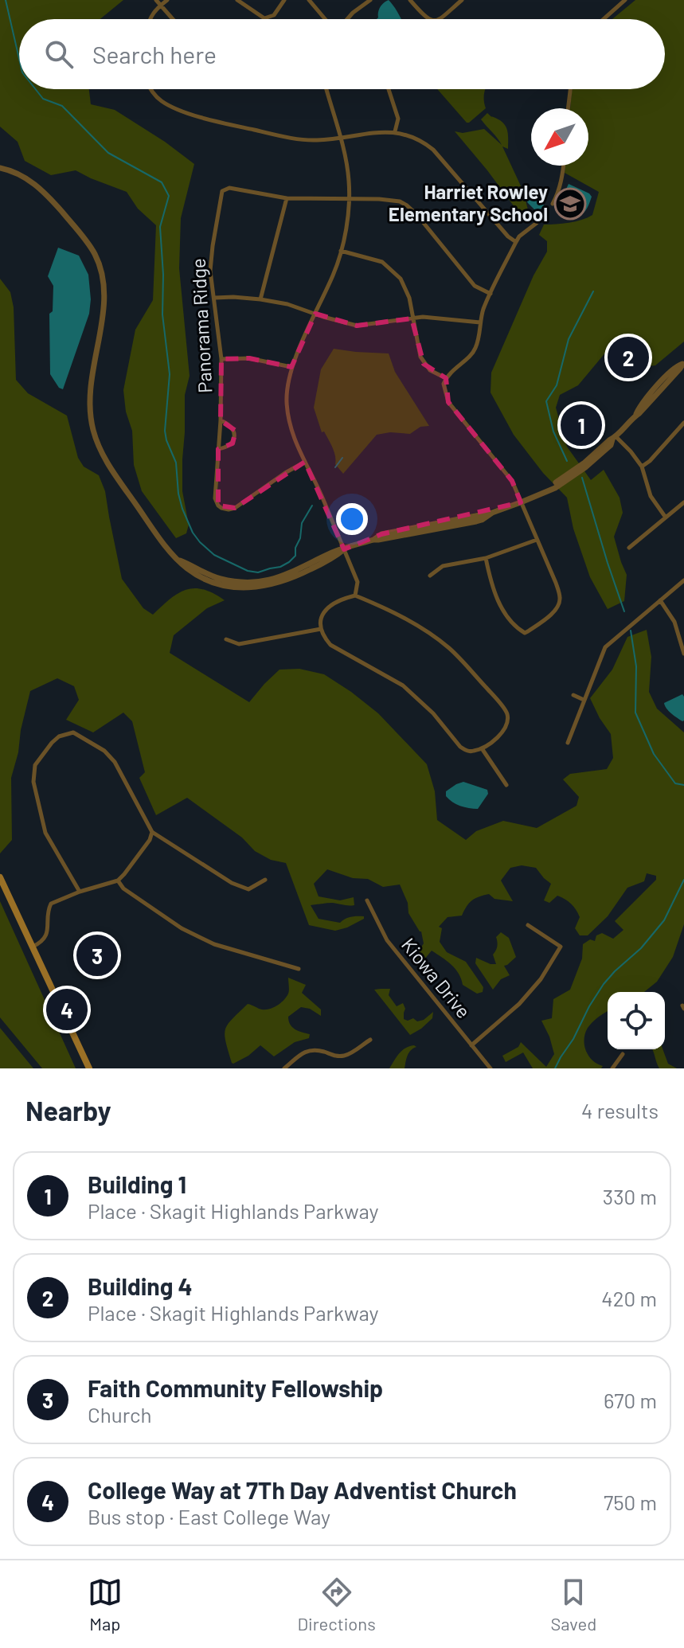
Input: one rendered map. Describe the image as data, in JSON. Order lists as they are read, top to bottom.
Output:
{
  "streets": {
    "street": ["Panorama Ridge", "Kiowa Drive"]
  },
  "places": {
    "school or university": ["Harriet Rowley Elementary School"]
  },
  "north": "bottom left",
  "page": {
    "search": "Search here",
    "pins": [
      "2",
      "1",
      "3",
      "4"
    ],
    "heading": ["Nearby", "4 results"],
    "list": [
      {
        "mark": "1",
        "name": "Building 1",
        "note": "Place · Skagit Highlands Parkway",
        "value": "330 m"
      },
      {
        "mark": "2",
        "name": "Building 4",
        "note": "Place · Skagit Highlands Parkway",
        "value": "420 m"
      },
      {
        "mark": "3",
        "name": "Faith Community Fellowship",
        "note": "Church",
        "value": "670 m"
      },
      {
        "mark": "4",
        "name": "College Way at 7Th Day Adventist Church",
        "note": "Bus stop · East College Way",
        "value": "750 m"
      }
    ],
    "nav": ["Map", "Directions", "Saved"]
  }
}
